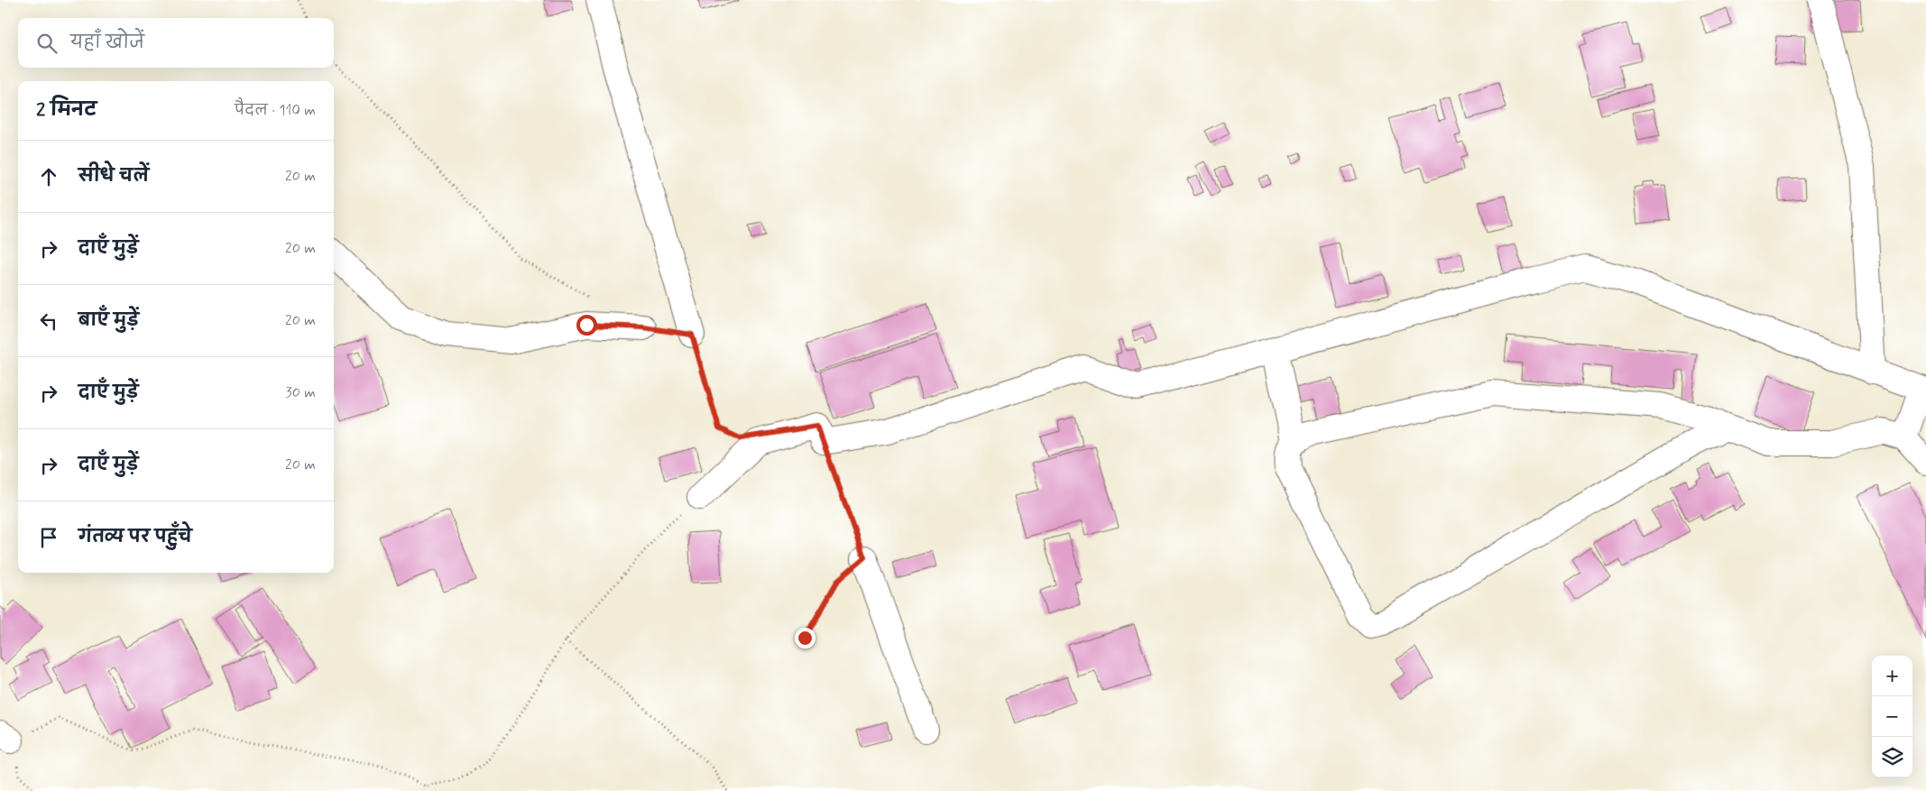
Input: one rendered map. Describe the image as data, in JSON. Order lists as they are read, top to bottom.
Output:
{
  "page": {
    "search": "यहाँ खोजें",
    "heading": ["2 मिनट", "पैदल · 110 m"],
    "list": [
      ["सीधे चलें", "20 m"],
      ["दाएँ मुड़ें", "20 m"],
      ["बाएँ मुड़ें", "20 m"],
      ["दाएँ मुड़ें", "30 m"],
      ["दाएँ मुड़ें", "20 m"],
      "गंतव्य पर पहुँचे"
    ],
    "map_buttons": ["+", "−"]
  }
}
